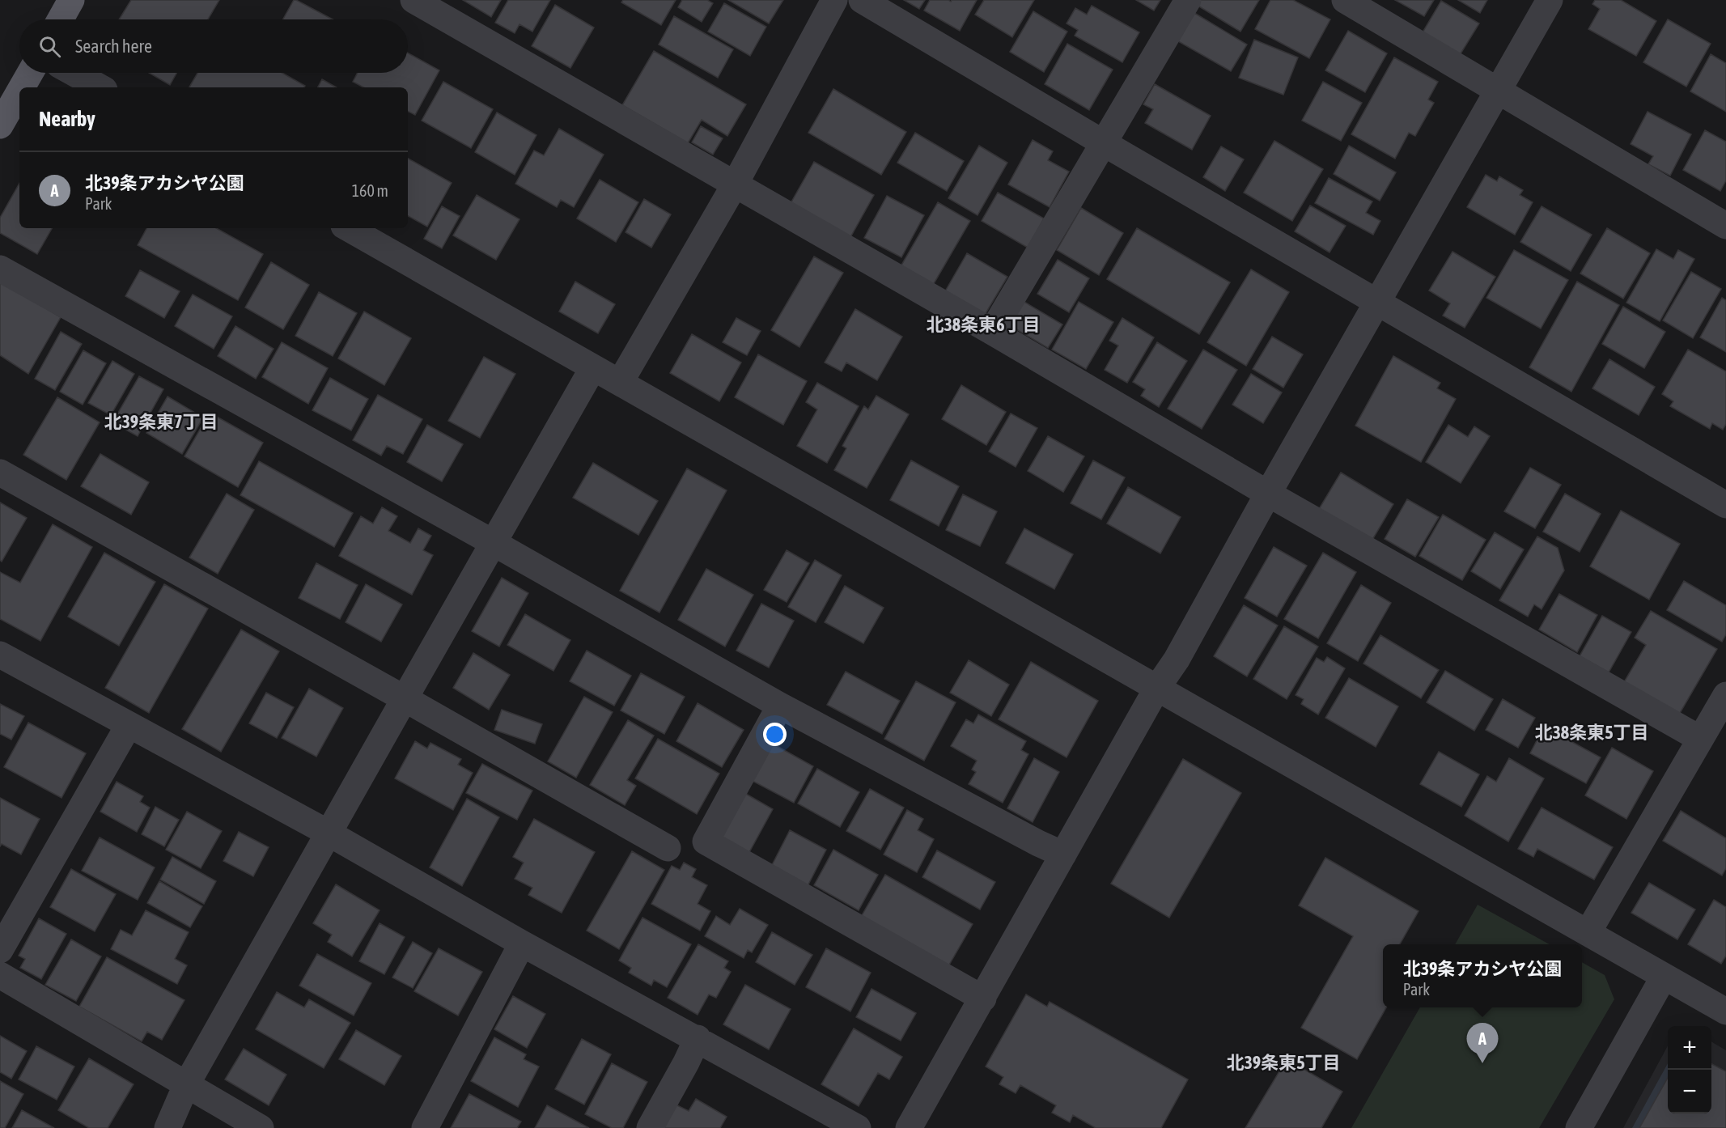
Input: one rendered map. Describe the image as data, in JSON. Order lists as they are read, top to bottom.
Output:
{
  "districts": [
    "北38条東6丁目",
    "北39条東7丁目",
    "北38条東5丁目",
    "北39条東5丁目"
  ],
  "page": {
    "search": "Search here",
    "heading": "Nearby",
    "list": [
      {
        "mark": "A",
        "name": "北39条アカシヤ公園",
        "note": "Park",
        "value": "160 m"
      }
    ],
    "popup": ["北39条アカシヤ公園", "Park"],
    "pins": "A",
    "map_buttons": ["+", "−"]
  }
}
